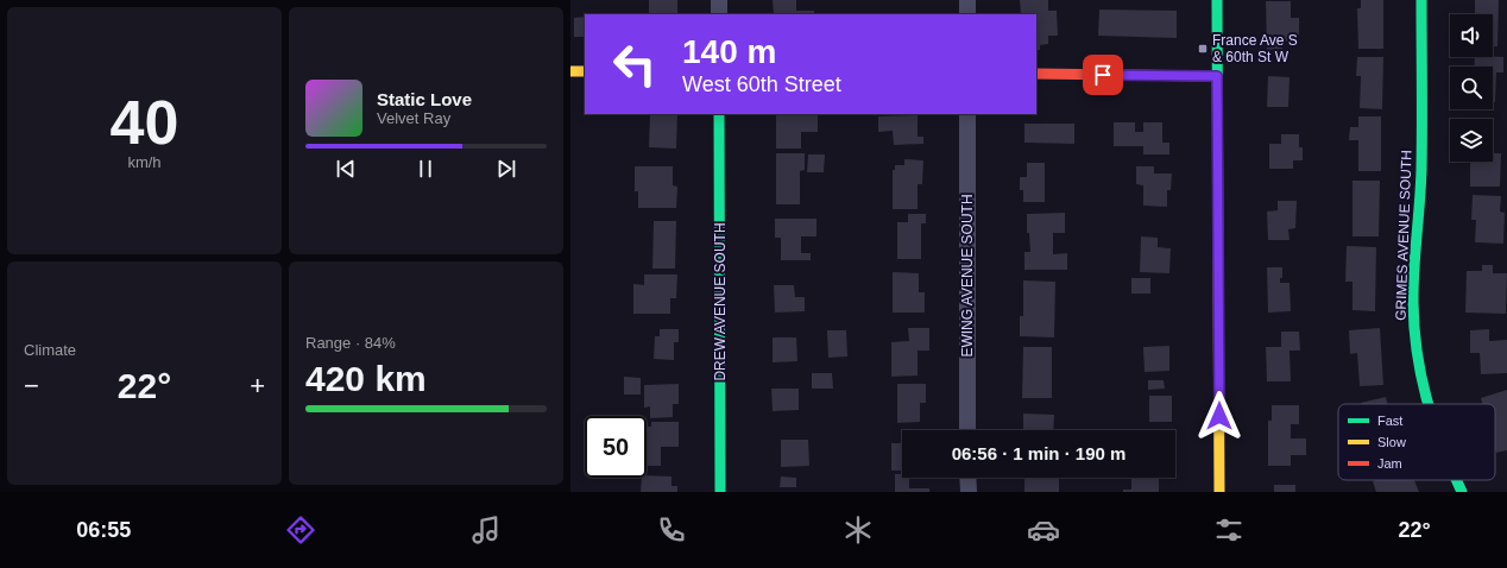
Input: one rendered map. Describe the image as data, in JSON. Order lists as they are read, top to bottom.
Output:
{
  "streets": {
    "street": ["GRIMES AVENUE SOUTH", "EWING AVENUE SOUTH", "DREW AVENUE SOUTH"]
  },
  "places": {
    "transit": ["France Ave S & 60th St W"]
  },
  "legend": ["Fast", "Slow", "Jam"],
  "page": {
    "tile": [
      ["40", "km/h"],
      "Climate",
      ["Range · 84%", "420 km"]
    ],
    "turn": ["140 m", "West 60th Street"],
    "song": ["Static Love", "Velvet Ray"],
    "heat": ["−", "22°", "+"],
    "limit": "50",
    "trip": "06:56 · 1 min · 190 m",
    "tabs": ["06:55", "22°"]
  }
}
